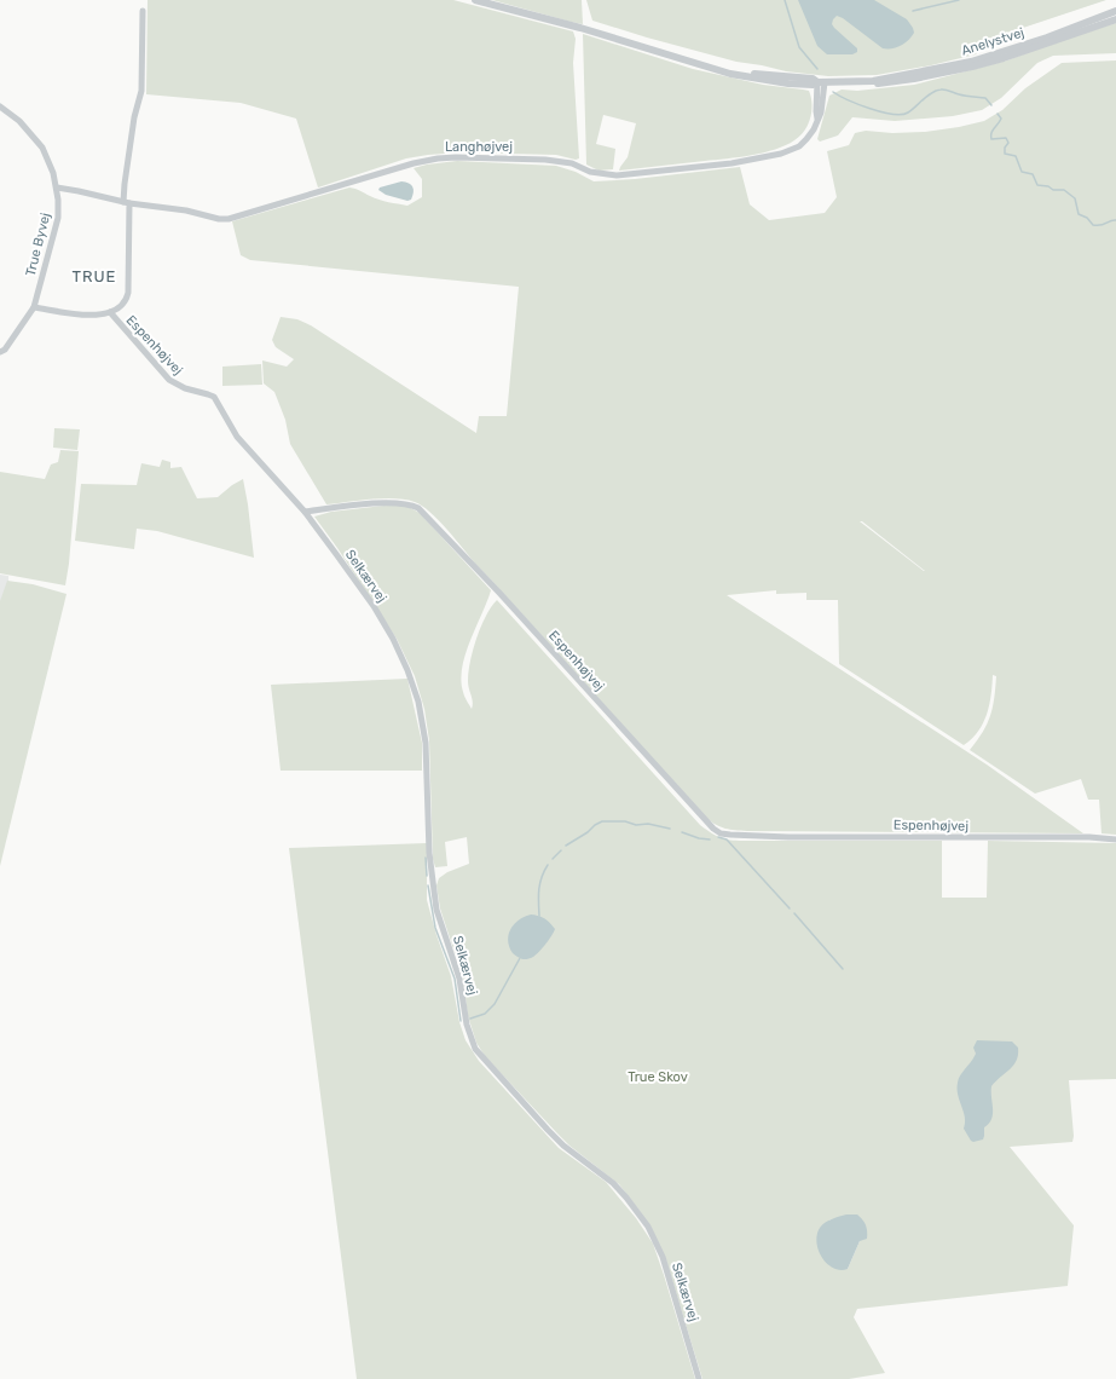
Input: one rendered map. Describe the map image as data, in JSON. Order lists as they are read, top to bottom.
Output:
{
  "streets": {
    "street": [
      "Anelystvej",
      "Langhøjvej",
      "True Byvej",
      "Espenhøjvej",
      "Selkærvej"
    ]
  },
  "crossings": [
    ["Anelystvej", "Langhøjvej"],
    ["Espenhøjvej", "Selkærvej"]
  ],
  "districts": ["TRUE"],
  "parks": ["True Skov"]
}
